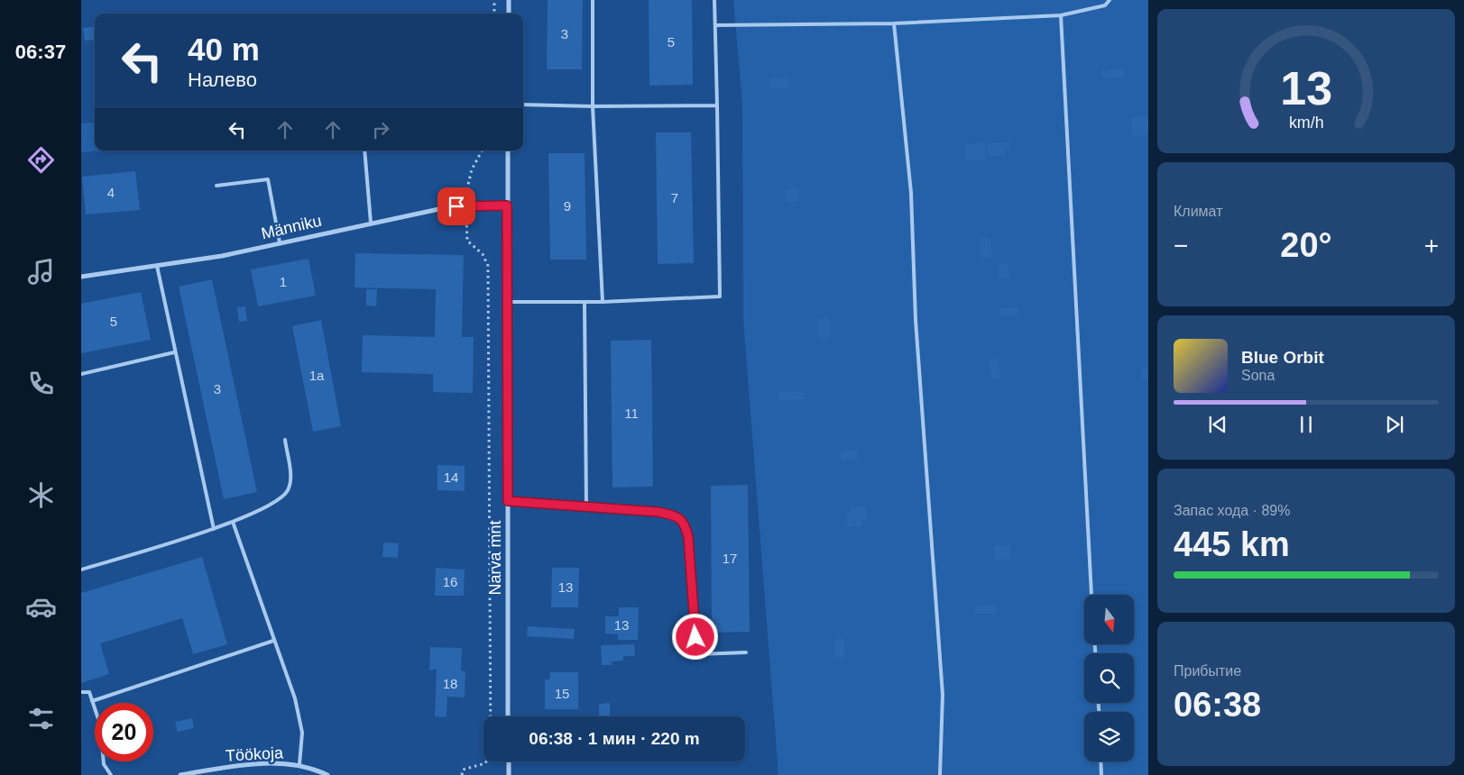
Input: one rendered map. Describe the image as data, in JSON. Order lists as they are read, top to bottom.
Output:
{
  "streets": {
    "street": ["Männiku", "Narva mnt", "Töökoja"]
  },
  "crossings": [
    ["Männiku", "Narva mnt"]
  ],
  "house_numbers": [
    "3",
    "5",
    "4",
    "7",
    "9",
    "1",
    "5",
    "1a",
    "3",
    "11",
    "14",
    "17",
    "16",
    "13",
    "13",
    "18",
    "15"
  ],
  "north": "bottom",
  "page": {
    "tabs": "06:37",
    "turn": ["40 m", "Налево"],
    "tile": [
      "Климат",
      ["Запас хода · 89%", "445 km"],
      ["Прибытие", "06:38"]
    ],
    "heat": ["−", "20°", "+"],
    "song": ["Blue Orbit", "Sona"],
    "limit": "20",
    "trip": "06:38 · 1 мин · 220 m",
    "gauge": ["13", "km/h"]
  }
}
